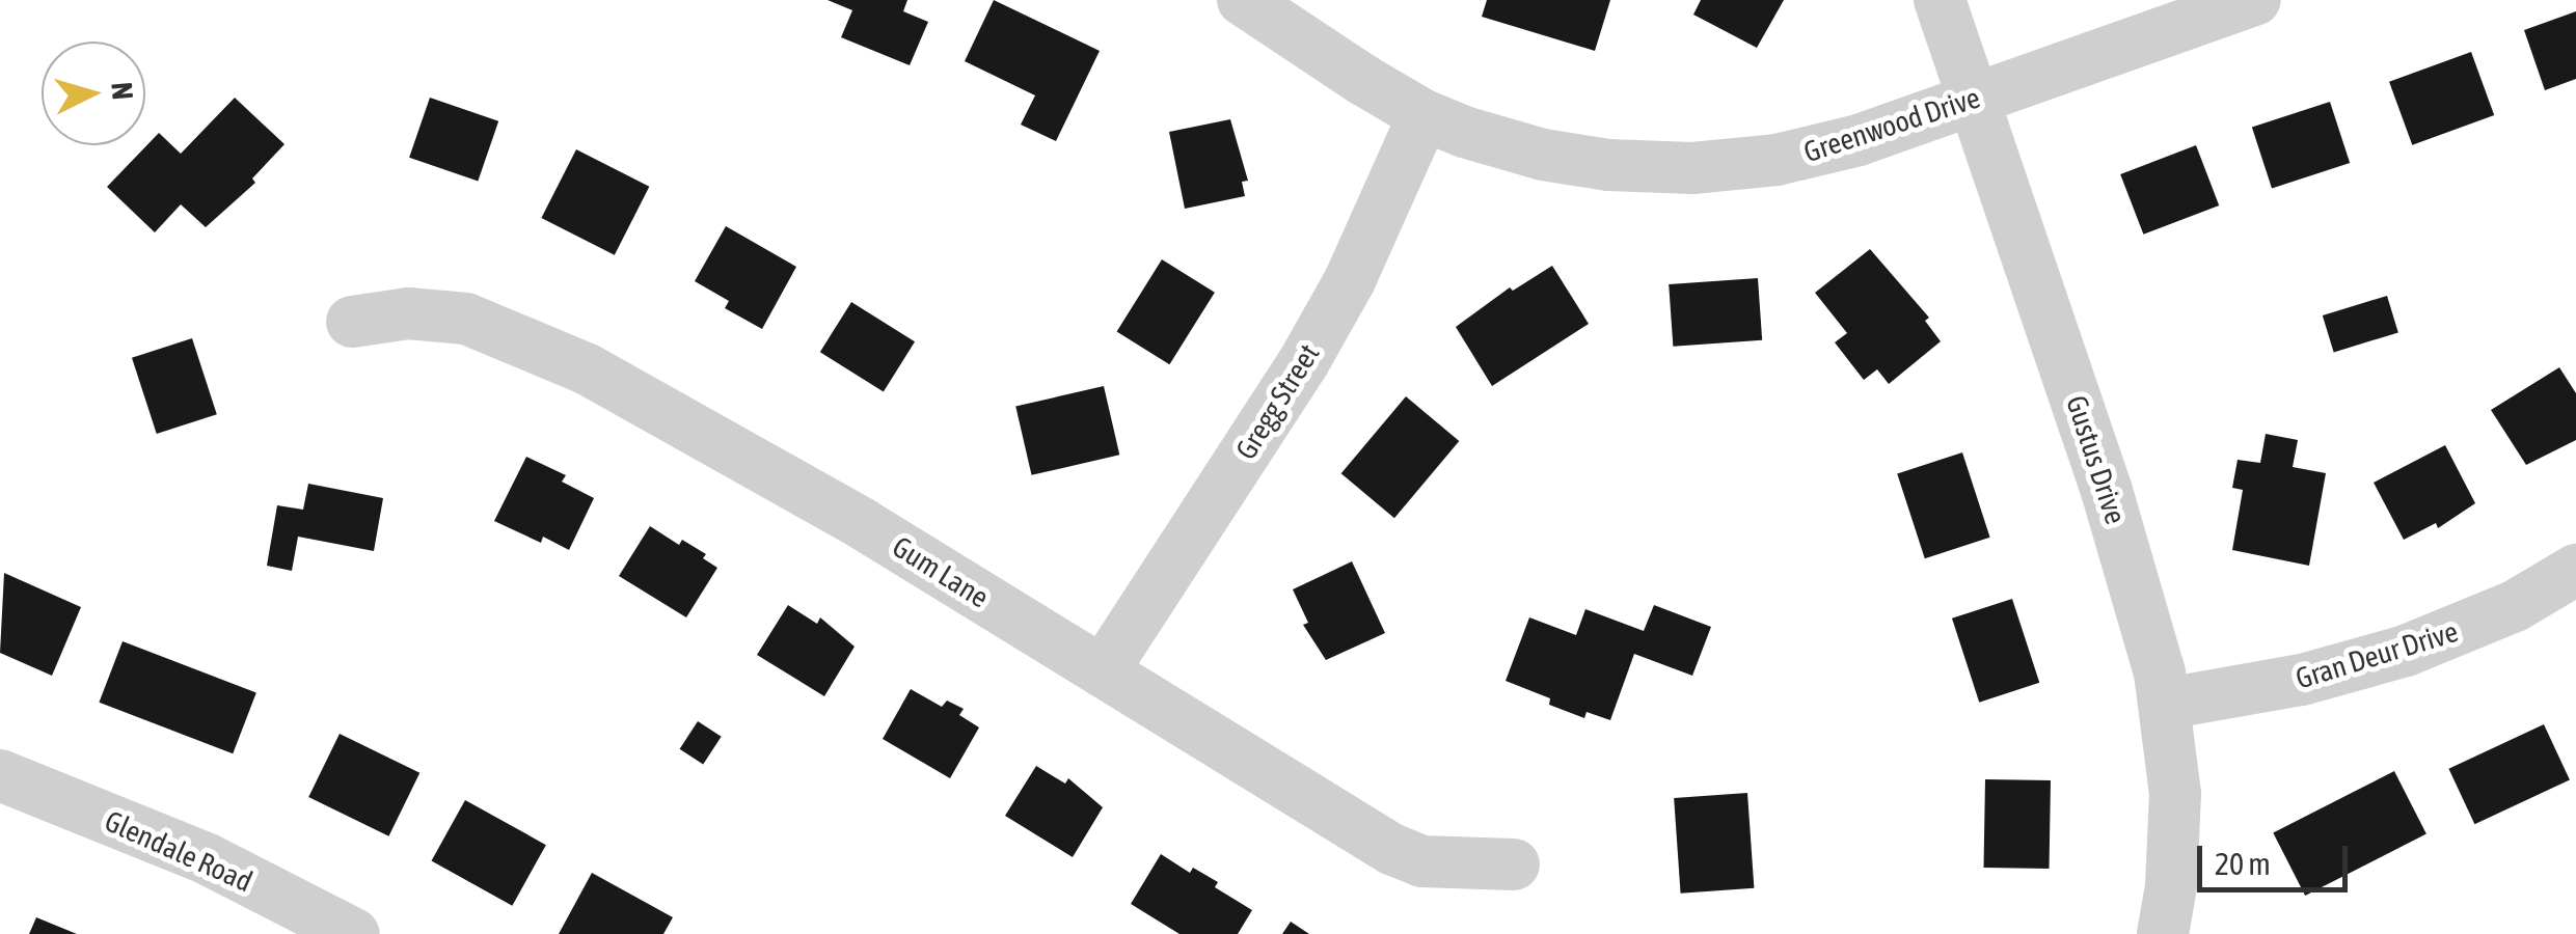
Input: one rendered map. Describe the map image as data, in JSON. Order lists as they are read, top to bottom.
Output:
{
  "streets": {
    "street": [
      "Greenwood Drive",
      "Gregg Street",
      "Gustus Drive",
      "Gum Lane",
      "Gran Deur Drive",
      "Glendale Road"
    ]
  },
  "crossings": [
    ["Greenwood Drive", "Gregg Street"],
    ["Greenwood Drive", "Gustus Drive"],
    ["Gregg Street", "Gum Lane"],
    ["Gustus Drive", "Gran Deur Drive"]
  ],
  "scale_bar": "20 m",
  "north": "right"
}
